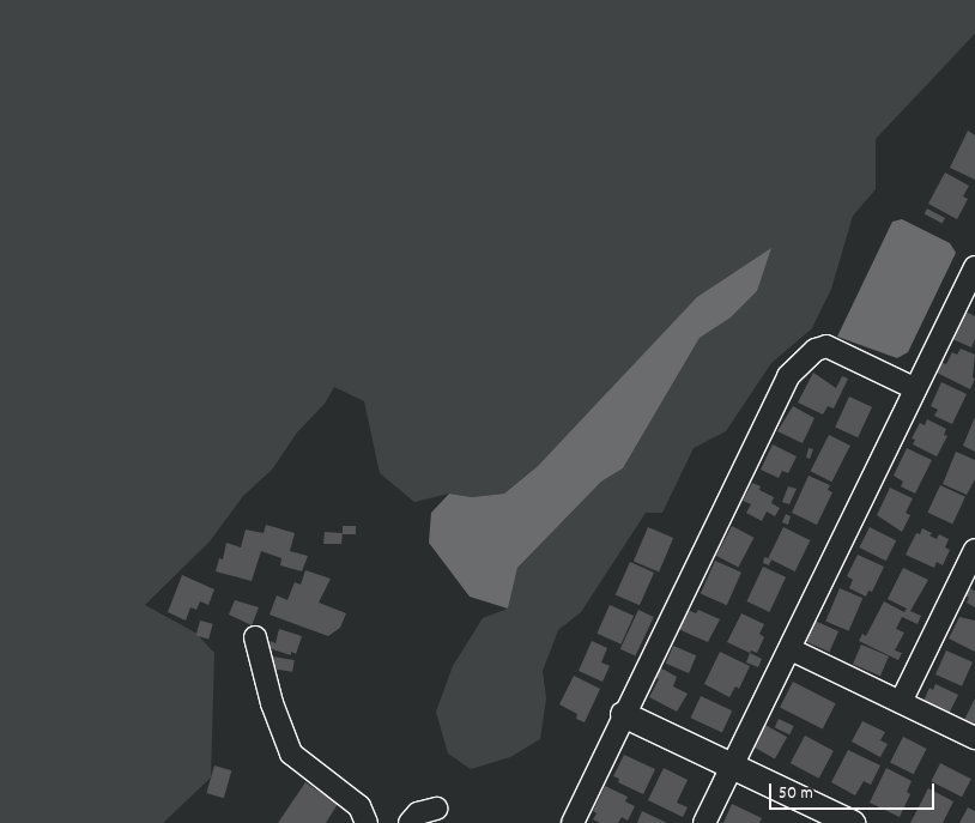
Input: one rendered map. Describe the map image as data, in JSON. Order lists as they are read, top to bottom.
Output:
{
  "scale_bar": "50 m"
}
